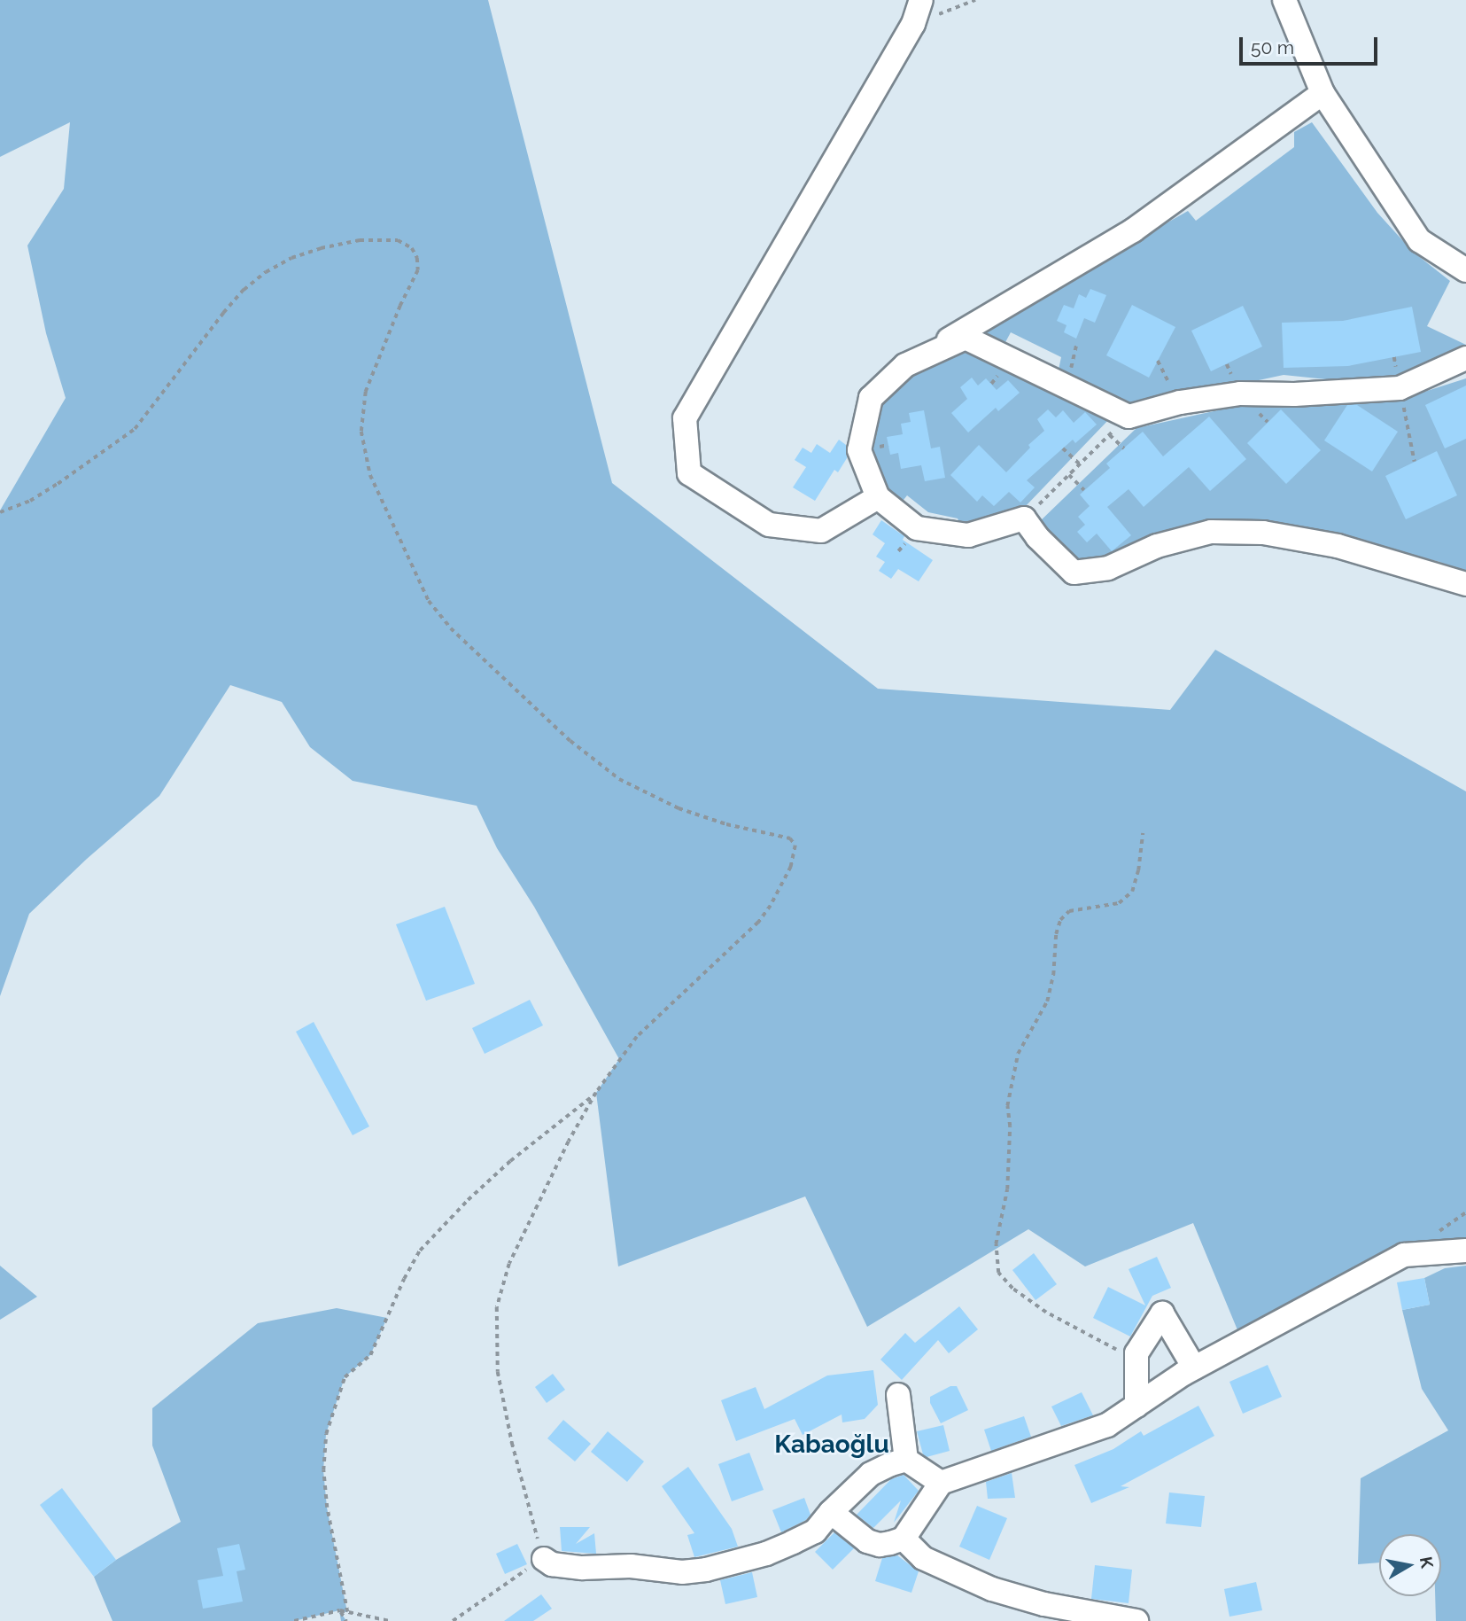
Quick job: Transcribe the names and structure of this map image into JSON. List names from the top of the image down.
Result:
{
  "districts": ["Kabaoğlu"],
  "scale_bar": "50 m",
  "north": "right"
}
